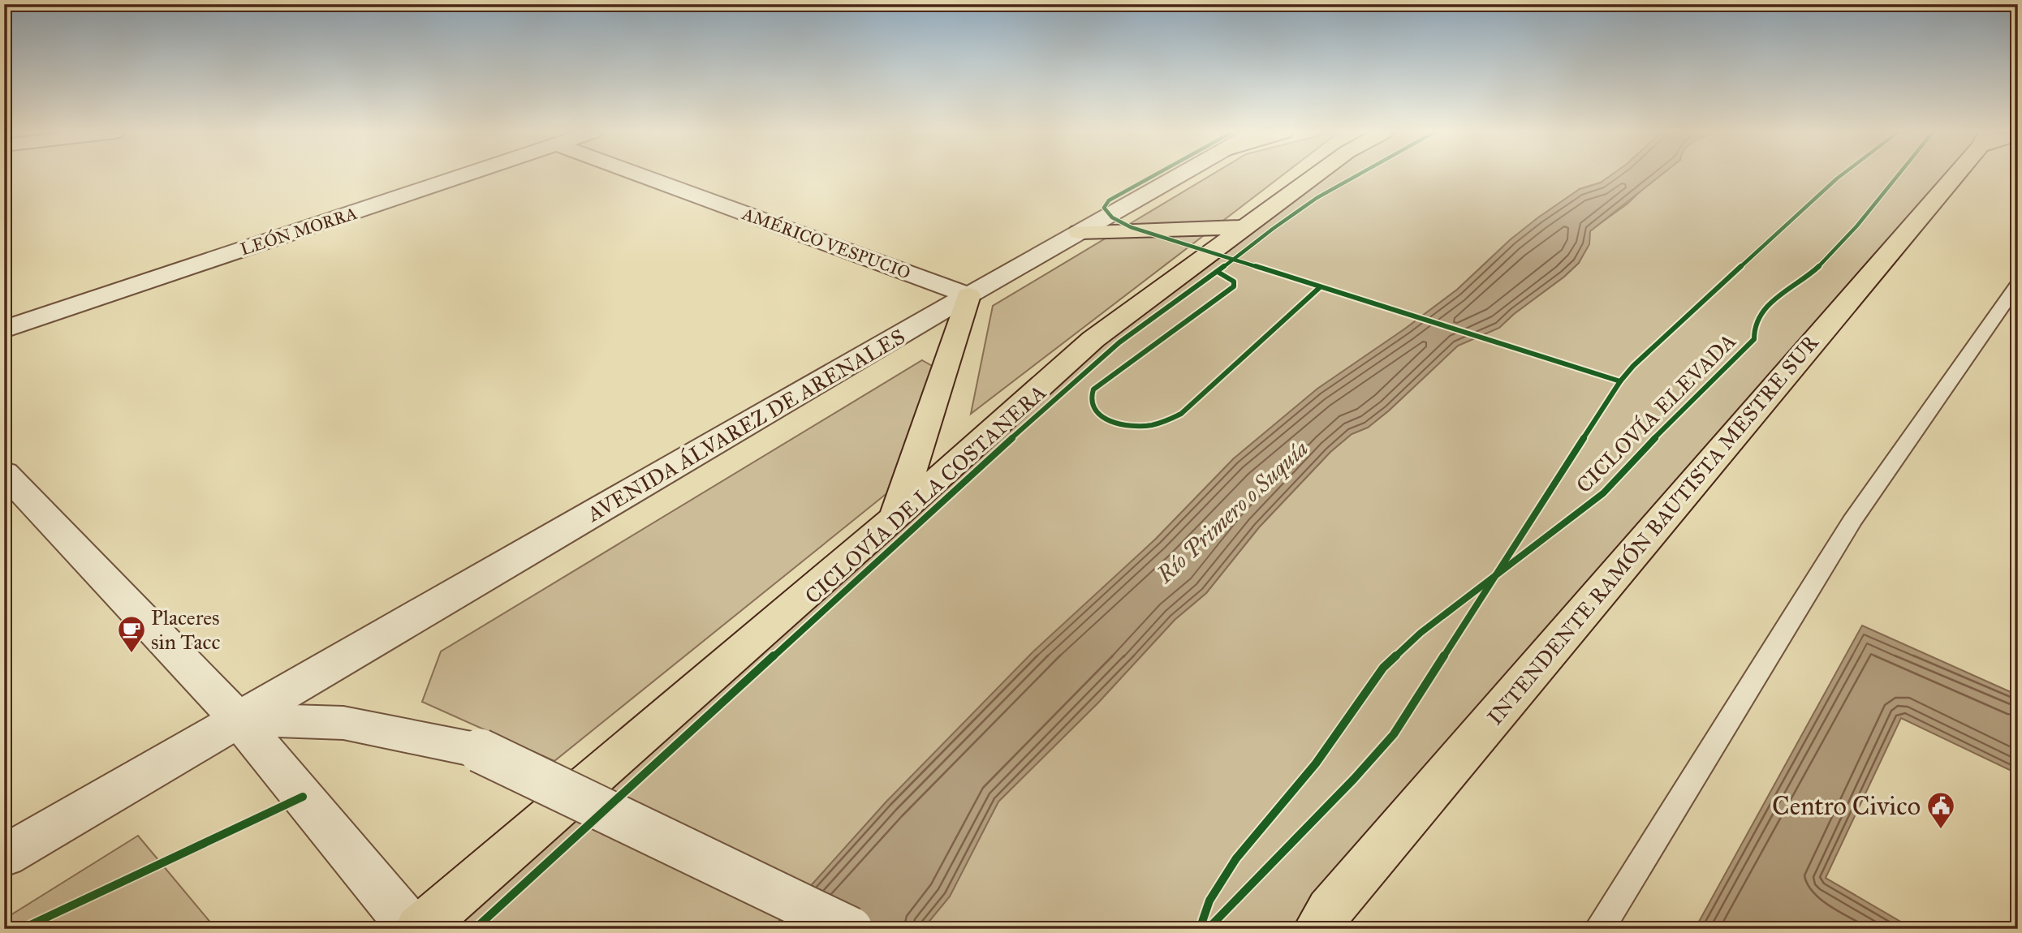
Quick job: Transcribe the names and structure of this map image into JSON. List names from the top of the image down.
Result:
{
  "streets": {
    "main road": ["INTENDENTE RAMÓN BAUTISTA MESTRE SUR"],
    "street": ["LEÓN MORRA", "AMÉRICO VESPUCIO", "AVENIDA ÁLVAREZ DE ARENALES"],
    "cycle path": ["CICLOVÍA ELEVADA", "CICLOVÍA DE LA COSTANERA"]
  },
  "crossings": [
    ["AMÉRICO VESPUCIO", "AVENIDA ÁLVAREZ DE ARENALES"]
  ],
  "water": ["Río Primero o Suquía"],
  "places": {
    "cafe": ["Placeres sin Tacc"],
    "public building": ["Centro Civico"]
  }
}
